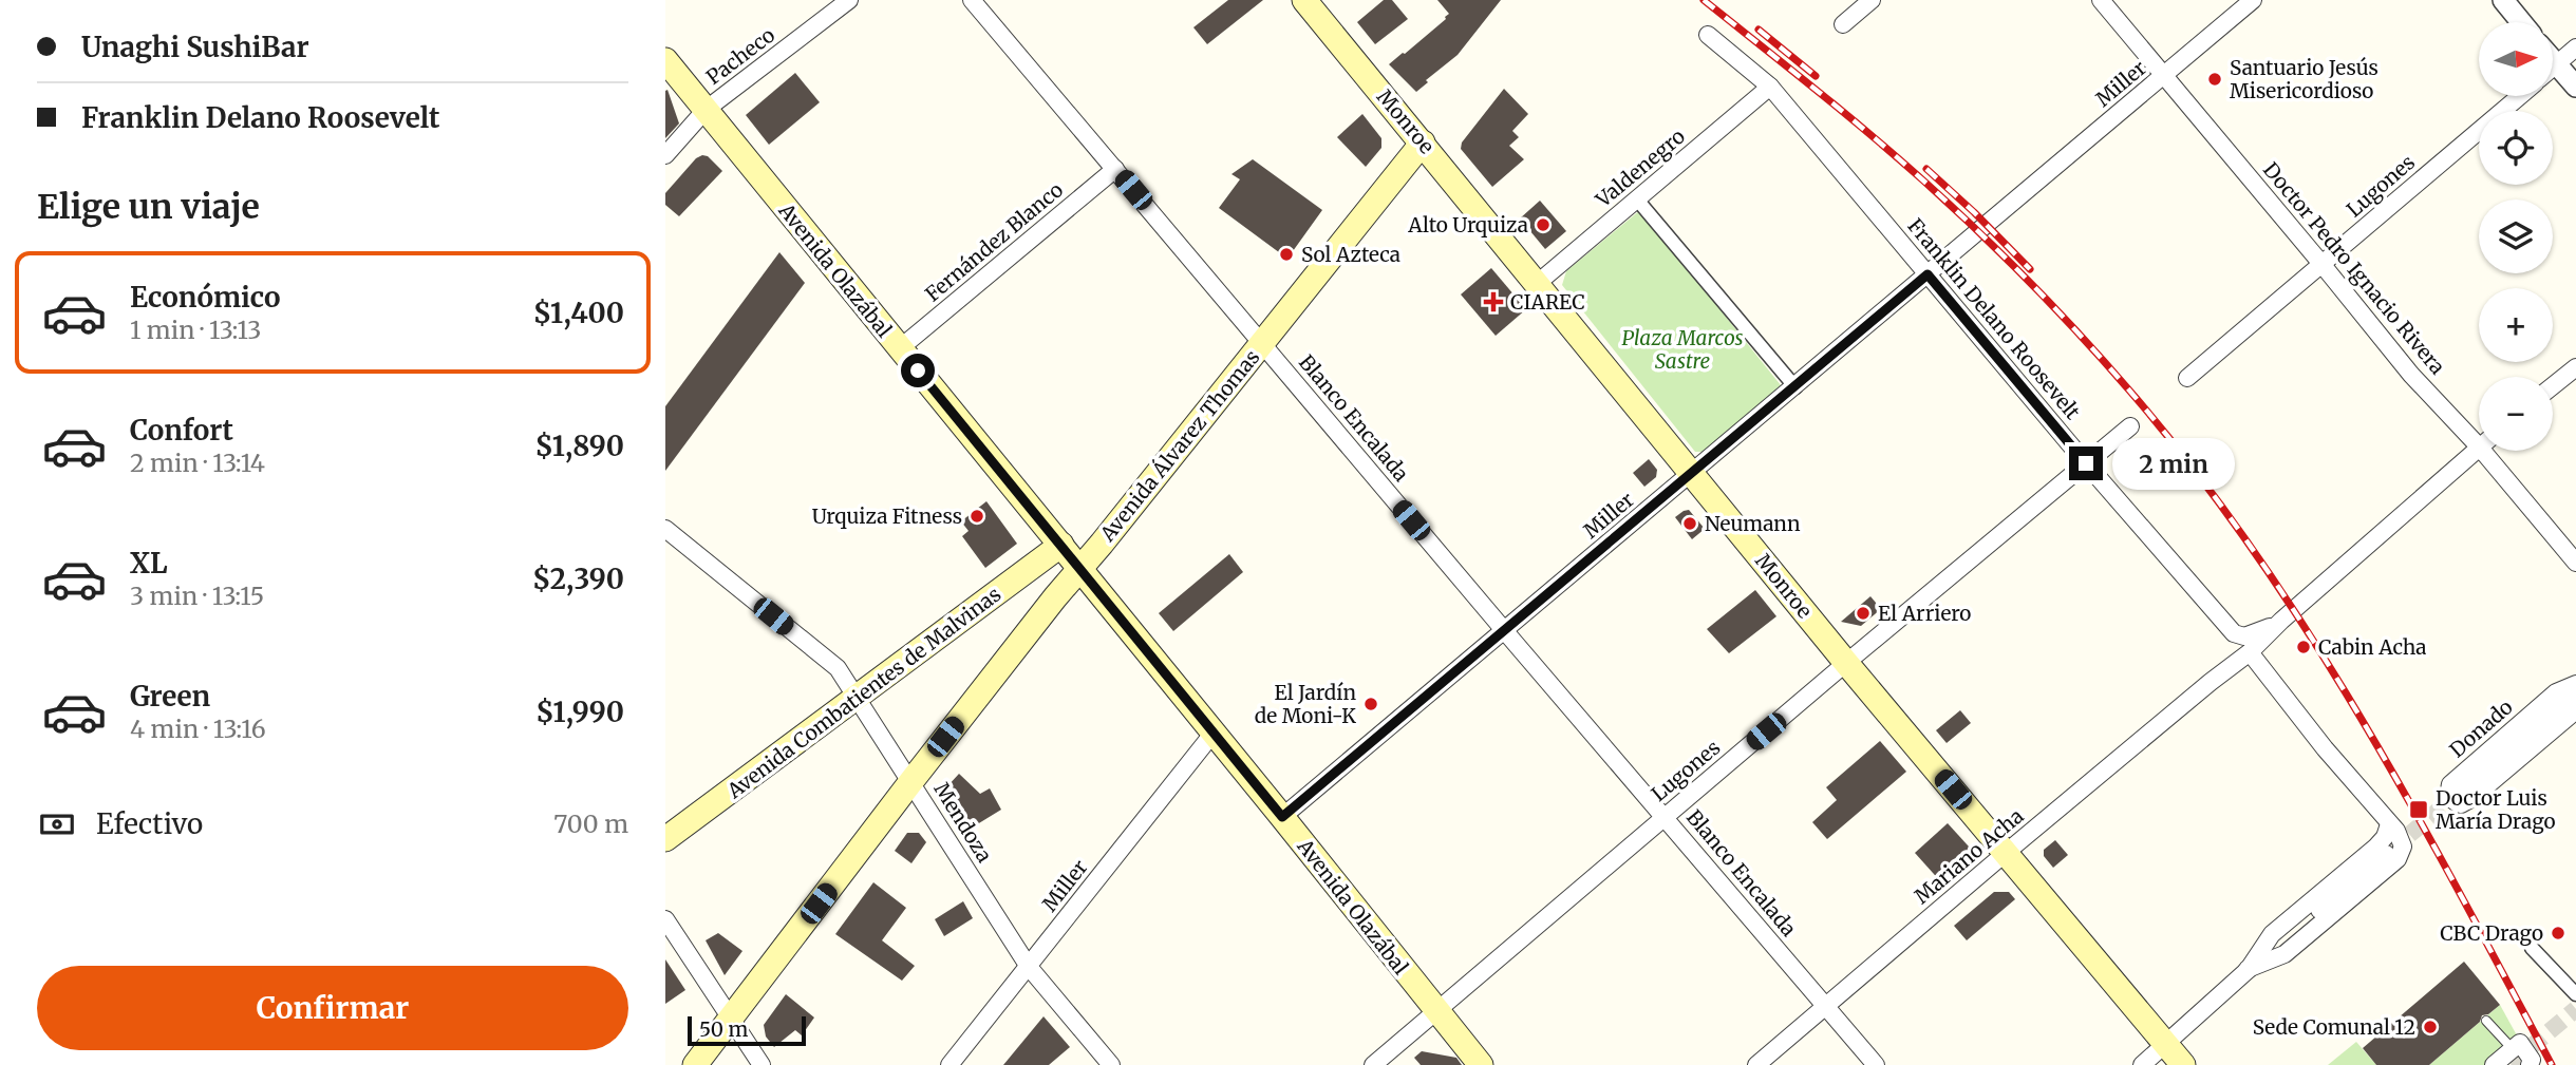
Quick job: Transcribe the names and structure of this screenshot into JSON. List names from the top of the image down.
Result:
{
  "streets": {
    "main road": [
      "Monroe",
      "Avenida Olazábal",
      "Avenida Álvarez Thomas",
      "Avenida Combatientes de Malvinas"
    ],
    "street": [
      "Pacheco",
      "Miller",
      "Valdenegro",
      "Lugones",
      "Fernández Blanco",
      "Doctor Pedro Ignacio Rivera",
      "Franklin Delano Roosevelt",
      "Blanco Encalada",
      "Donado",
      "Mendoza",
      "Mariano Acha"
    ]
  },
  "crossings": [
    ["Pacheco", "Avenida Olazábal"],
    ["Miller", "Monroe"],
    ["Miller", "Doctor Pedro Ignacio Rivera"],
    ["Miller", "Avenida Olazábal"],
    ["Miller", "Franklin Delano Roosevelt"],
    ["Miller", "Blanco Encalada"],
    ["Miller", "Mendoza"],
    ["Monroe", "Valdenegro"],
    ["Monroe", "Lugones"],
    ["Monroe", "Avenida Álvarez Thomas"],
    ["Monroe", "Mariano Acha"],
    ["Valdenegro", "Franklin Delano Roosevelt"],
    ["Lugones", "Doctor Pedro Ignacio Rivera"],
    ["Lugones", "Avenida Olazábal"],
    ["Lugones", "Franklin Delano Roosevelt"],
    ["Lugones", "Blanco Encalada"],
    ["Fernández Blanco", "Avenida Olazábal"],
    ["Fernández Blanco", "Blanco Encalada"],
    ["Avenida Olazábal", "Avenida Álvarez Thomas"],
    ["Avenida Olazábal", "Avenida Combatientes de Malvinas"],
    ["Franklin Delano Roosevelt", "Mariano Acha"],
    ["Blanco Encalada", "Avenida Álvarez Thomas"],
    ["Blanco Encalada", "Mariano Acha"],
    ["Avenida Álvarez Thomas", "Mendoza"],
    ["Avenida Combatientes de Malvinas", "Mendoza"]
  ],
  "parks": ["Plaza Marcos Sastre"],
  "places": {
    "other": [
      "Santuario Jesús Misericordioso",
      "Alto Urquiza",
      "Sol Azteca",
      "Urquiza Fitness",
      "Neumann",
      "El Arriero",
      "Cabin Acha",
      "El Jardín de Moni-K",
      "CBC Drago",
      "Sede Comunal 12"
    ],
    "health": ["CIAREC"],
    "transit": ["Doctor Luis María Drago"]
  },
  "scale_bar": "50 m",
  "north": "right",
  "page": {
    "banner": ["Unaghi SushiBar", "Franklin Delano Roosevelt"],
    "map_buttons": ["+", "−"],
    "heading": "Elige un viaje",
    "list": [
      {
        "name": "Económico",
        "note": "1 min · 13:13",
        "value": "$1,400"
      },
      {
        "name": "Confort",
        "note": "2 min · 13:14",
        "value": "$1,890"
      },
      {
        "name": "XL",
        "note": "3 min · 13:15",
        "value": "$2,390"
      },
      {
        "name": "Green",
        "note": "4 min · 13:16",
        "value": "$1,990"
      }
    ],
    "bubble": "2 min",
    "pay": ["Efectivo", "700 m"],
    "buttons": "Confirmar",
    "scale": "50 m"
  }
}
